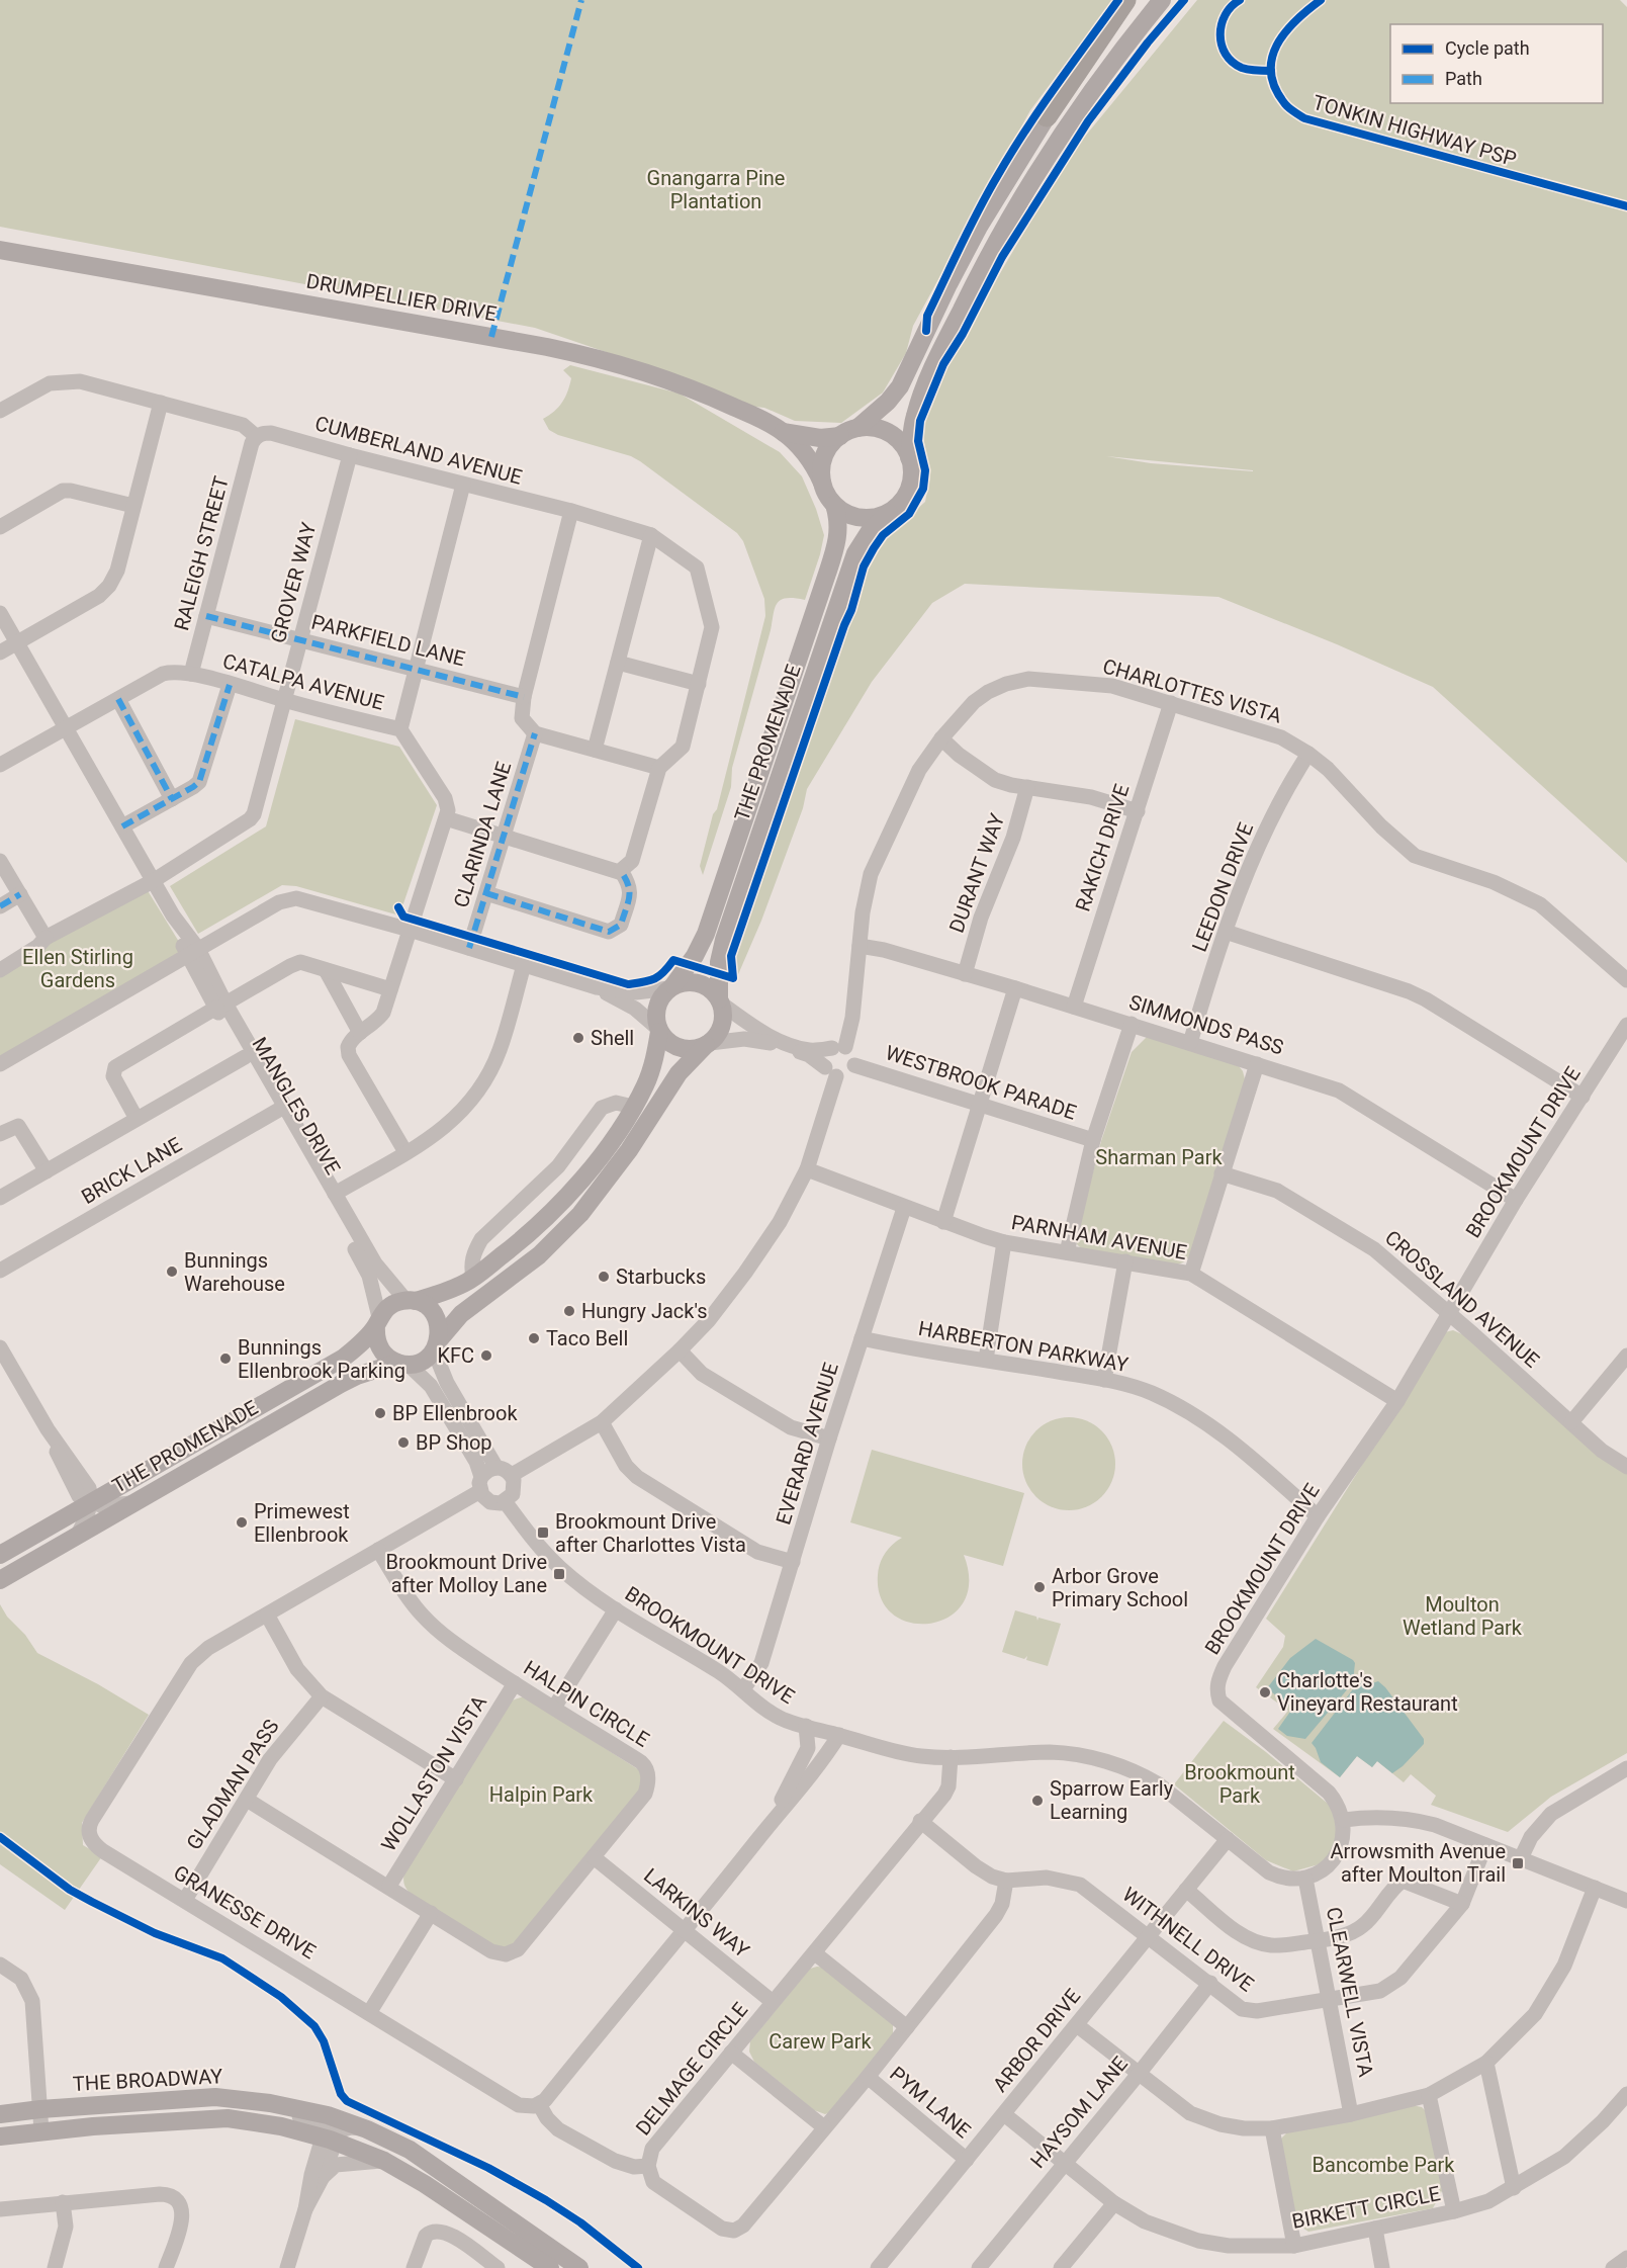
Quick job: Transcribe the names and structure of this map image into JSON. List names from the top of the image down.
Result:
{
  "streets": {
    "main road": ["DRUMPELLIER DRIVE", "THE PROMENADE", "THE BROADWAY"],
    "street": [
      "CUMBERLAND AVENUE",
      "RALEIGH STREET",
      "GROVER WAY",
      "PARKFIELD LANE",
      "CATALPA AVENUE",
      "CHARLOTTES VISTA",
      "CLARINDA LANE",
      "RAKICH DRIVE",
      "DURANT WAY",
      "LEEDON DRIVE",
      "SIMMONDS PASS",
      "WESTBROOK PARADE",
      "MANGLES DRIVE",
      "BROOKMOUNT DRIVE",
      "BRICK LANE",
      "PARNHAM AVENUE",
      "CROSSLAND AVENUE",
      "HARBERTON PARKWAY",
      "EVERARD AVENUE",
      "HALPIN CIRCLE",
      "WOLLASTON VISTA",
      "GLADMAN PASS",
      "GRANESSE DRIVE",
      "LARKINS WAY",
      "WITHNELL DRIVE",
      "CLEARWELL VISTA",
      "ARBOR DRIVE",
      "DELMAGE CIRCLE",
      "PYM LANE",
      "HAYSOM LANE",
      "BIRKETT CIRCLE"
    ],
    "cycle path": ["TONKIN HIGHWAY PSP"]
  },
  "crossings": [
    ["DRUMPELLIER DRIVE", "THE PROMENADE"],
    ["CUMBERLAND AVENUE", "RALEIGH STREET"],
    ["CUMBERLAND AVENUE", "GROVER WAY"],
    ["RALEIGH STREET", "PARKFIELD LANE"],
    ["RALEIGH STREET", "CATALPA AVENUE"],
    ["GROVER WAY", "PARKFIELD LANE"],
    ["GROVER WAY", "CATALPA AVENUE"],
    ["GROVER WAY", "MANGLES DRIVE"],
    ["CATALPA AVENUE", "MANGLES DRIVE"],
    ["CHARLOTTES VISTA", "RAKICH DRIVE"],
    ["CHARLOTTES VISTA", "LEEDON DRIVE"],
    ["CHARLOTTES VISTA", "SIMMONDS PASS"],
    ["CHARLOTTES VISTA", "WESTBROOK PARADE"],
    ["THE PROMENADE", "MANGLES DRIVE"],
    ["RAKICH DRIVE", "SIMMONDS PASS"],
    ["DURANT WAY", "SIMMONDS PASS"],
    ["LEEDON DRIVE", "SIMMONDS PASS"],
    ["SIMMONDS PASS", "BROOKMOUNT DRIVE"],
    ["MANGLES DRIVE", "BRICK LANE"],
    ["BROOKMOUNT DRIVE", "PARNHAM AVENUE"],
    ["BROOKMOUNT DRIVE", "CROSSLAND AVENUE"],
    ["BROOKMOUNT DRIVE", "HARBERTON PARKWAY"],
    ["BROOKMOUNT DRIVE", "EVERARD AVENUE"],
    ["BROOKMOUNT DRIVE", "GRANESSE DRIVE"],
    ["BROOKMOUNT DRIVE", "CLEARWELL VISTA"],
    ["BROOKMOUNT DRIVE", "ARBOR DRIVE"],
    ["BROOKMOUNT DRIVE", "DELMAGE CIRCLE"],
    ["PARNHAM AVENUE", "EVERARD AVENUE"],
    ["HARBERTON PARKWAY", "EVERARD AVENUE"],
    ["HALPIN CIRCLE", "WOLLASTON VISTA"],
    ["HALPIN CIRCLE", "GLADMAN PASS"],
    ["HALPIN CIRCLE", "GRANESSE DRIVE"],
    ["HALPIN CIRCLE", "LARKINS WAY"],
    ["GLADMAN PASS", "GRANESSE DRIVE"],
    ["LARKINS WAY", "DELMAGE CIRCLE"],
    ["WITHNELL DRIVE", "CLEARWELL VISTA"],
    ["WITHNELL DRIVE", "ARBOR DRIVE"],
    ["WITHNELL DRIVE", "DELMAGE CIRCLE"],
    ["WITHNELL DRIVE", "HAYSOM LANE"],
    ["ARBOR DRIVE", "PYM LANE"],
    ["ARBOR DRIVE", "BIRKETT CIRCLE"],
    ["DELMAGE CIRCLE", "PYM LANE"],
    ["HAYSOM LANE", "BIRKETT CIRCLE"]
  ],
  "parks": [
    "Gnangarra Pine Plantation",
    "Ellen Stirling Gardens",
    "Sharman Park",
    "Moulton Wetland Park",
    "Brookmount Park",
    "Halpin Park",
    "Carew Park",
    "Bancombe Park"
  ],
  "places": {
    "other": [
      "Shell",
      "Bunnings Warehouse",
      "Starbucks",
      "Hungry Jack's",
      "Taco Bell",
      "KFC",
      "Bunnings Ellenbrook Parking",
      "BP Ellenbrook",
      "BP Shop",
      "Primewest Ellenbrook",
      "Arbor Grove Primary School",
      "Charlotte's Vineyard Restaurant",
      "Sparrow Early Learning"
    ],
    "transit": ["Brookmount Drive after Charlottes Vista", "Brookmount Drive after Molloy Lane", "Arrowsmith Avenue after Moulton Trail"]
  },
  "legend": ["Cycle path", "Path"]
}
